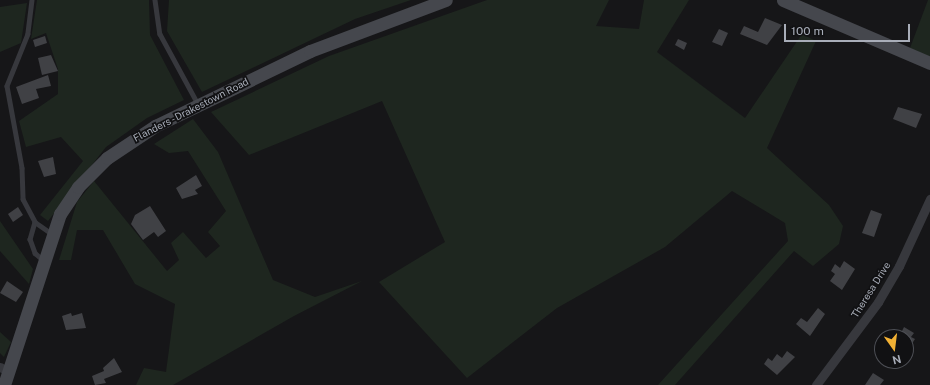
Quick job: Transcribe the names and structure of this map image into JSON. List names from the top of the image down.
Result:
{
  "streets": {
    "street": ["Flanders - Drakestown Road", "Theresa Drive"]
  },
  "scale_bar": "100 m",
  "north": "bottom"
}
